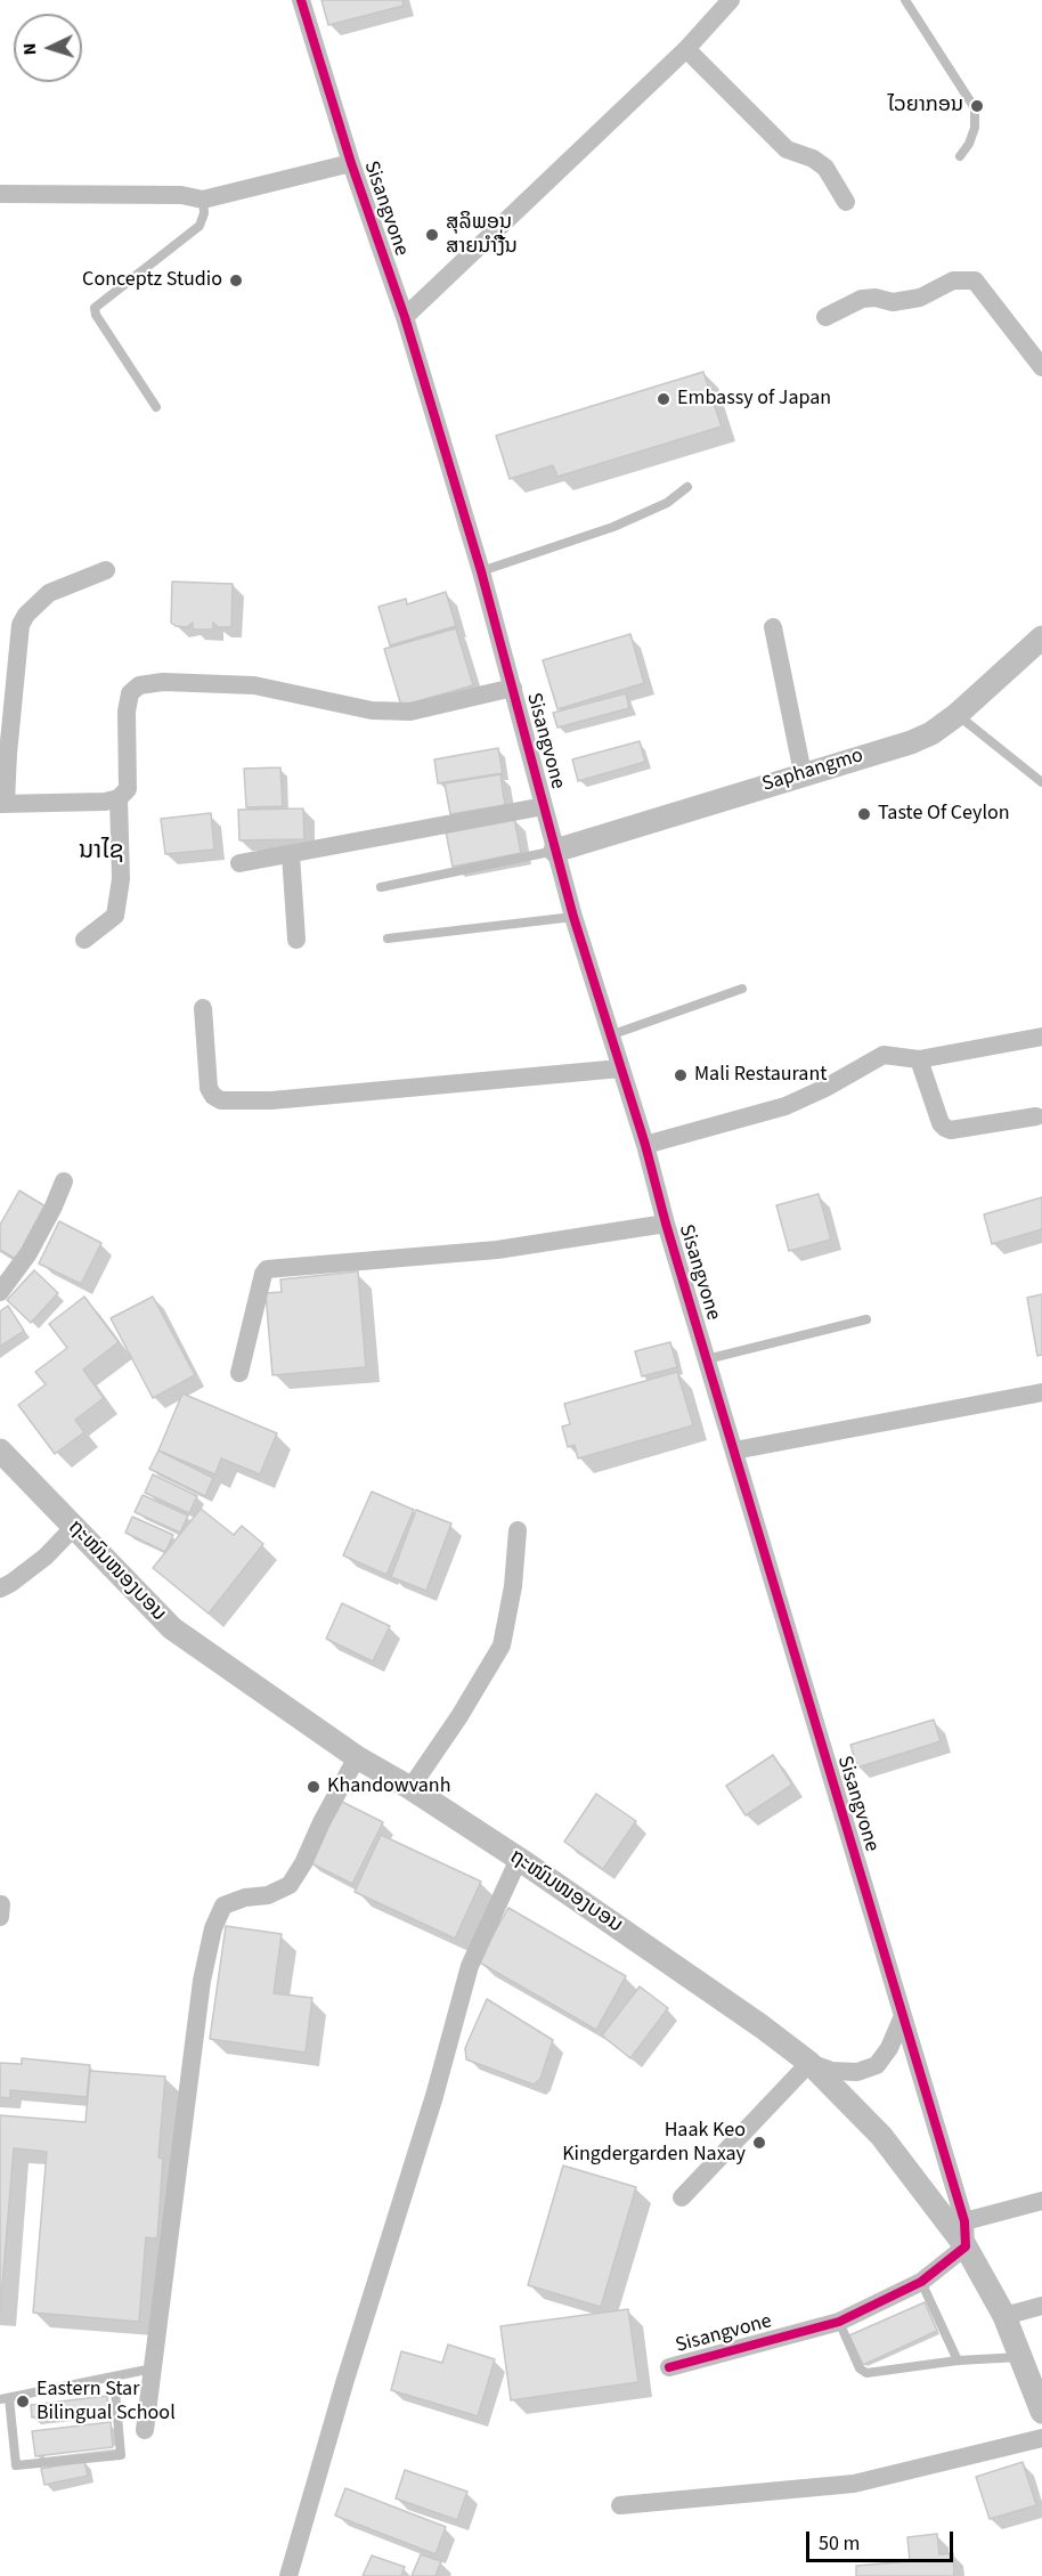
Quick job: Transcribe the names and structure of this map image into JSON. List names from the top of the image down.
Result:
{
  "streets": {
    "street": ["Sisangvone", "Saphangmo", "ຖະໜົນໜອງບອນ"]
  },
  "crossings": [
    ["Sisangvone", "Saphangmo"],
    ["Sisangvone", "ຖະໜົນໜອງບອນ"]
  ],
  "districts": ["ນາໄຊ"],
  "places": [
    "ໄວຍາກອນ",
    "ສຸລິພອນ ສາຍນຳ້ງື່ນ",
    "Conceptz Studio",
    "Embassy of Japan",
    "Taste Of Ceylon",
    "Mali Restaurant",
    "Khandowvanh",
    "Haak Keo Kingdergarden Naxay",
    "Eastern Star Bilingual School"
  ],
  "scale_bar": "50 m",
  "north": "left"
}
